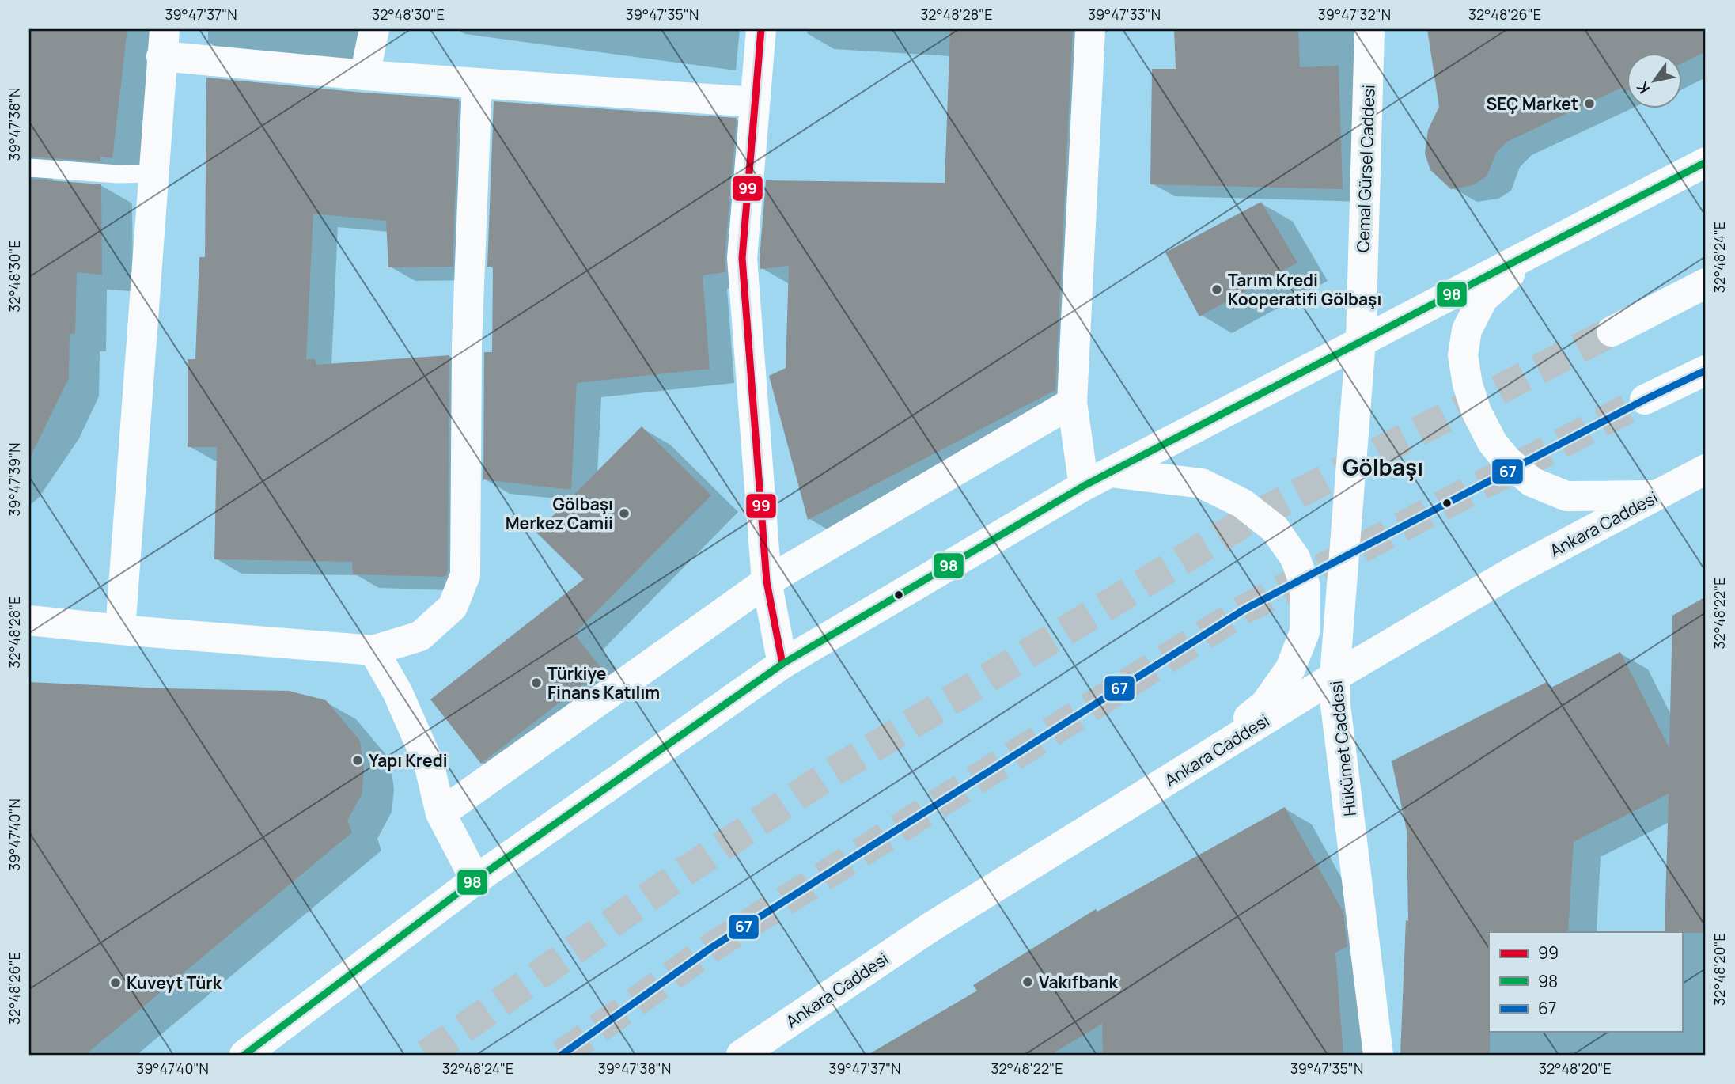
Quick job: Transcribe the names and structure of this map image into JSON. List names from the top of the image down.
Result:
{
  "streets": {
    "main road": ["Cemal Gürsel Caddesi", "Ankara Caddesi", "Hükümet Caddesi"]
  },
  "crossings": [
    ["Cemal Gürsel Caddesi", "Hükümet Caddesi"],
    ["Ankara Caddesi", "Hükümet Caddesi"]
  ],
  "districts": ["Gölbaşı"],
  "places": [
    "SEÇ Market",
    "Tarım Kredi Kooperatifi Gölbaşı",
    "Gölbaşı Merkez Camii",
    "Türkiye Finans Katılım",
    "Yapı Kredi",
    "Vakıfbank",
    "Kuveyt Türk"
  ],
  "lines": ["transit line 99", "transit line 98", "transit line 67"],
  "legend": ["99", "98", "67"],
  "north": "bottom left",
  "coordinates": [
    "39°47'37\"N",
    "32°48'30\"E",
    "39°47'35\"N",
    "32°48'28\"E",
    "39°47'33\"N",
    "39°47'32\"N",
    "32°48'26\"E",
    "39°47'38\"N",
    "32°48'24\"E",
    "39°47'39\"N",
    "32°48'22\"E",
    "39°47'40\"N",
    "32°48'20\"E"
  ]
}
